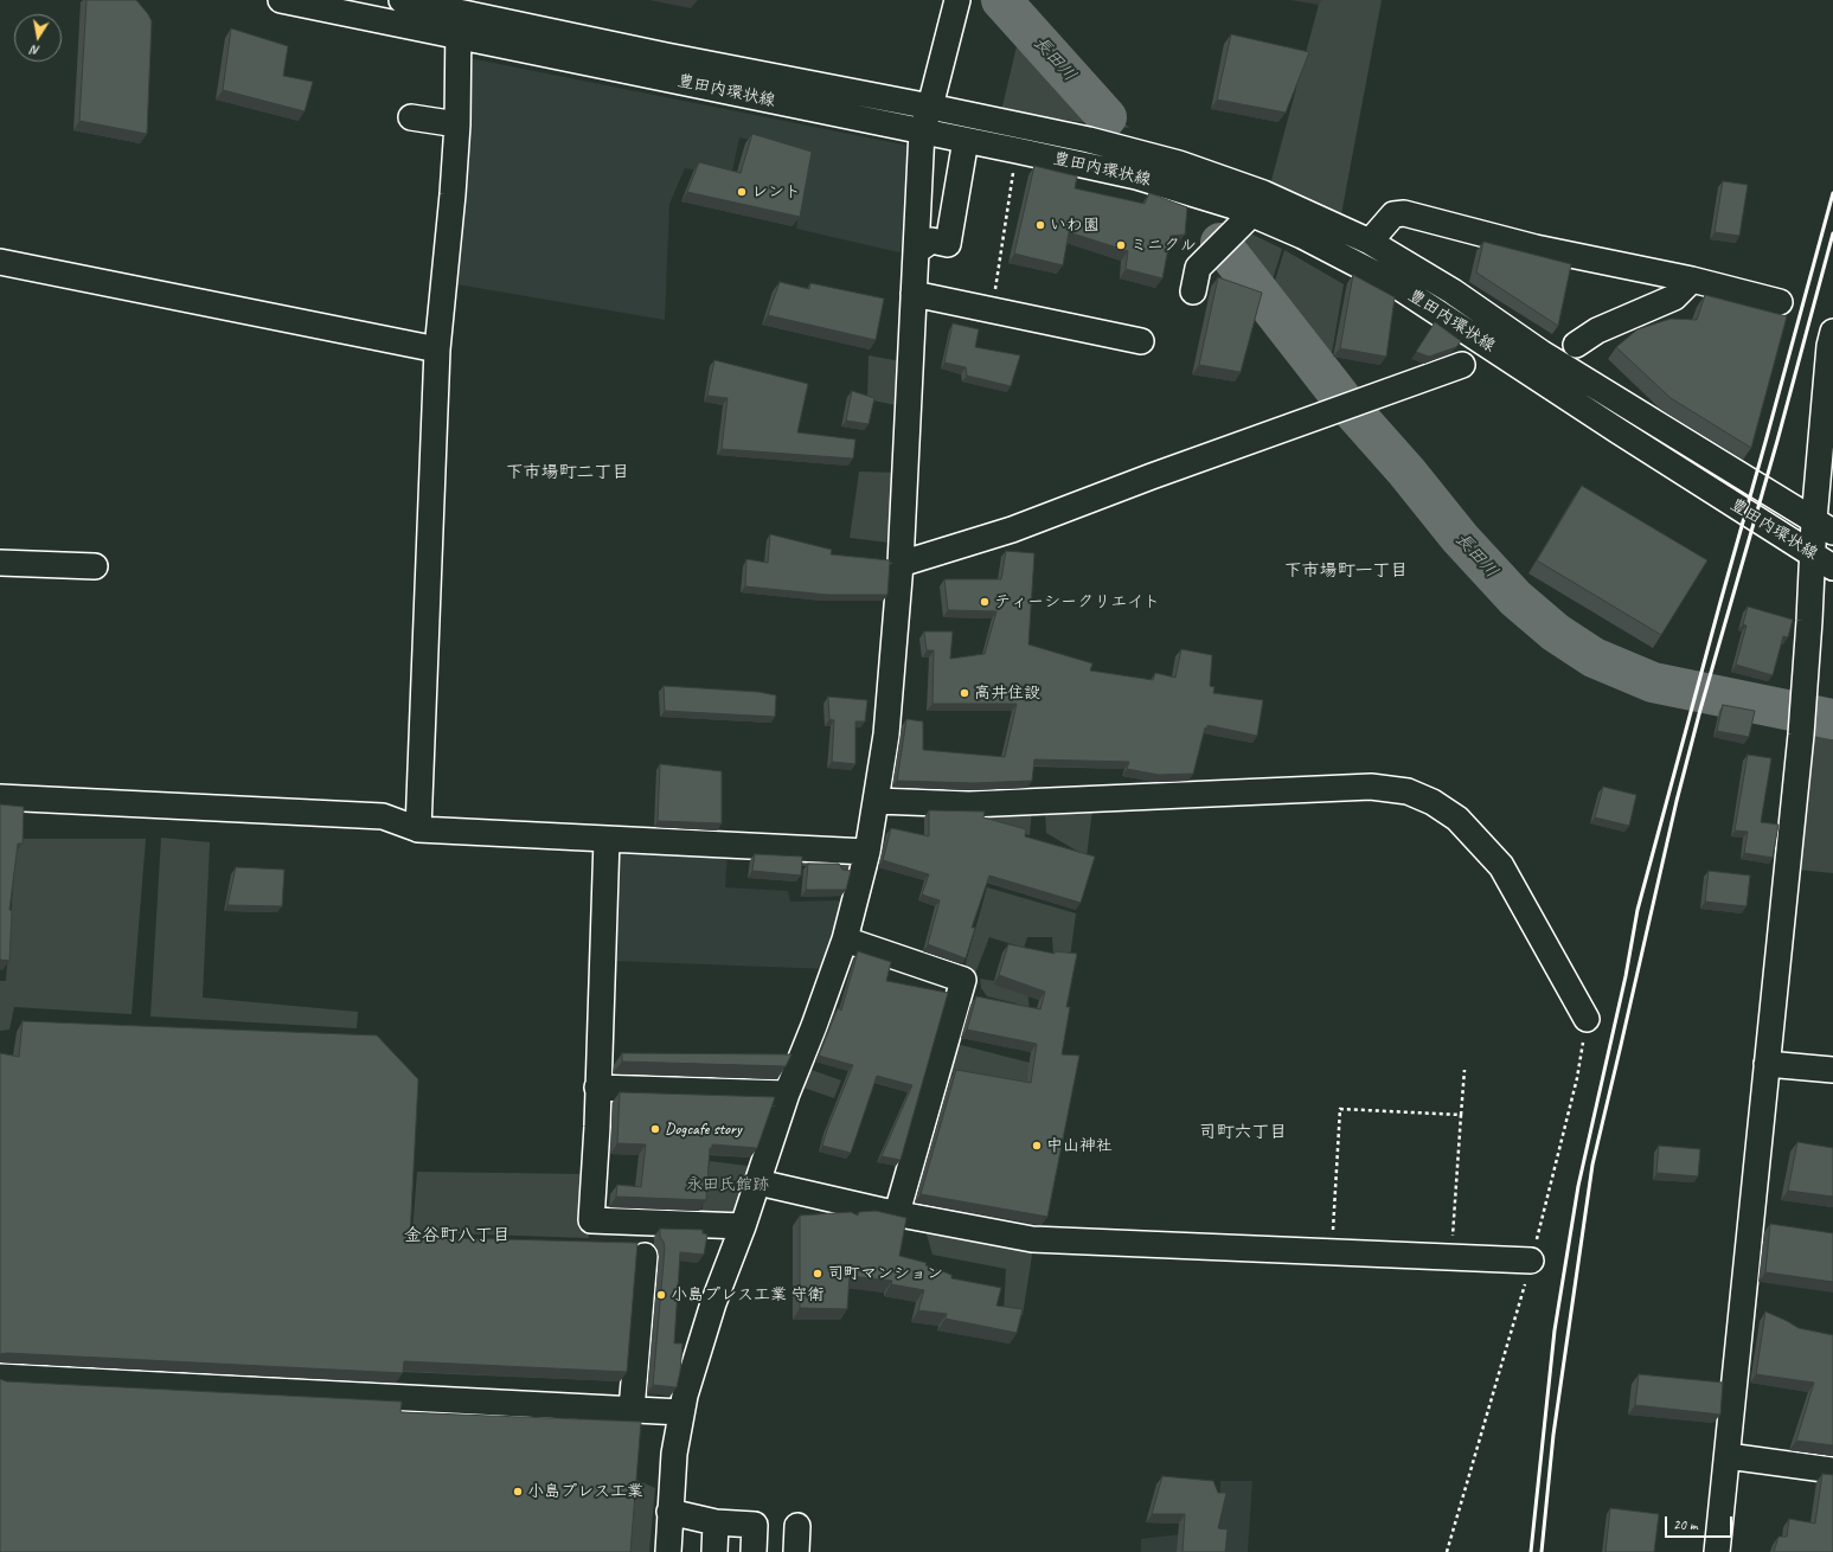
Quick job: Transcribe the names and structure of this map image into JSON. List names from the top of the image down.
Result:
{
  "streets": {
    "street": ["豊田内環状線"]
  },
  "districts": [
    "下市場町二丁目",
    "下市場町一丁目",
    "司町六丁目",
    "金谷町八丁目"
  ],
  "water": ["長田川"],
  "parks": ["永田氏館跡"],
  "places": [
    "レント",
    "いわ園",
    "ミニクル",
    "ティーシークリエイト",
    "高井住設",
    "Dogcafe story",
    "中山神社",
    "司町マンション",
    "小島プレス工業 守衛",
    "小島プレス工業"
  ],
  "scale_bar": "20 m",
  "north": "bottom"
}
